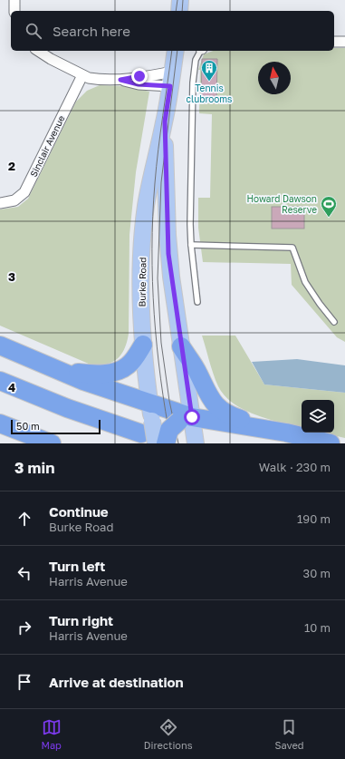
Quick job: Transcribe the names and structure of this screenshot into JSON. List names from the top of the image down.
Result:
{
  "streets": {
    "main road": ["Burke Road"],
    "street": ["Sinclair Avenue"]
  },
  "places": {
    "building": ["Tennis clubrooms"],
    "sports": ["Howard Dawson Reserve"]
  },
  "scale_bar": "50 m",
  "north": "top",
  "page": {
    "search": "Search here",
    "scale": "50 m",
    "heading": ["3 min", "Walk · 230 m"],
    "list": [
      ["Continue", "Burke Road", "190 m"],
      ["Turn left", "Harris Avenue", "30 m"],
      ["Turn right", "Harris Avenue", "10 m"],
      "Arrive at destination"
    ],
    "nav": ["Map", "Directions", "Saved"]
  },
  "grid": {
    "rows": ["2", "3", "4"]
  }
}
